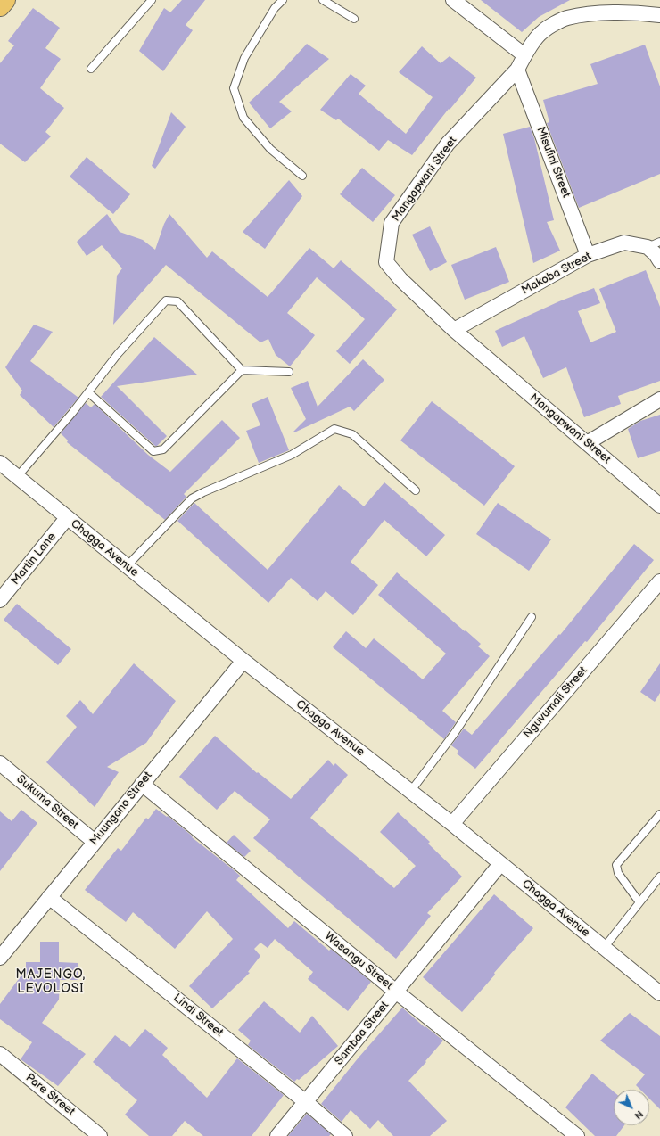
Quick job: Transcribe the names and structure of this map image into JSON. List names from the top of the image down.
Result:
{
  "streets": {
    "street": [
      "Misufini Street",
      "Mangapwani Street",
      "Makoba Street",
      "Chagga Avenue",
      "Martin Lane",
      "Nguvumali Street",
      "Sukuma Street",
      "Muungano Street",
      "Wasangu Street",
      "Lindi Street",
      "Sambaa Street",
      "Pare Street"
    ]
  },
  "crossings": [
    ["Misufini Street", "Mangapwani Street"],
    ["Misufini Street", "Makoba Street"],
    ["Mangapwani Street", "Makoba Street"],
    ["Chagga Avenue", "Martin Lane"],
    ["Chagga Avenue", "Nguvumali Street"],
    ["Chagga Avenue", "Muungano Street"],
    ["Chagga Avenue", "Sambaa Street"],
    ["Sukuma Street", "Muungano Street"],
    ["Muungano Street", "Wasangu Street"],
    ["Muungano Street", "Lindi Street"],
    ["Wasangu Street", "Sambaa Street"],
    ["Lindi Street", "Sambaa Street"]
  ],
  "districts": ["MAJENGO, LEVOLOSI"],
  "north": "bottom right"
}
